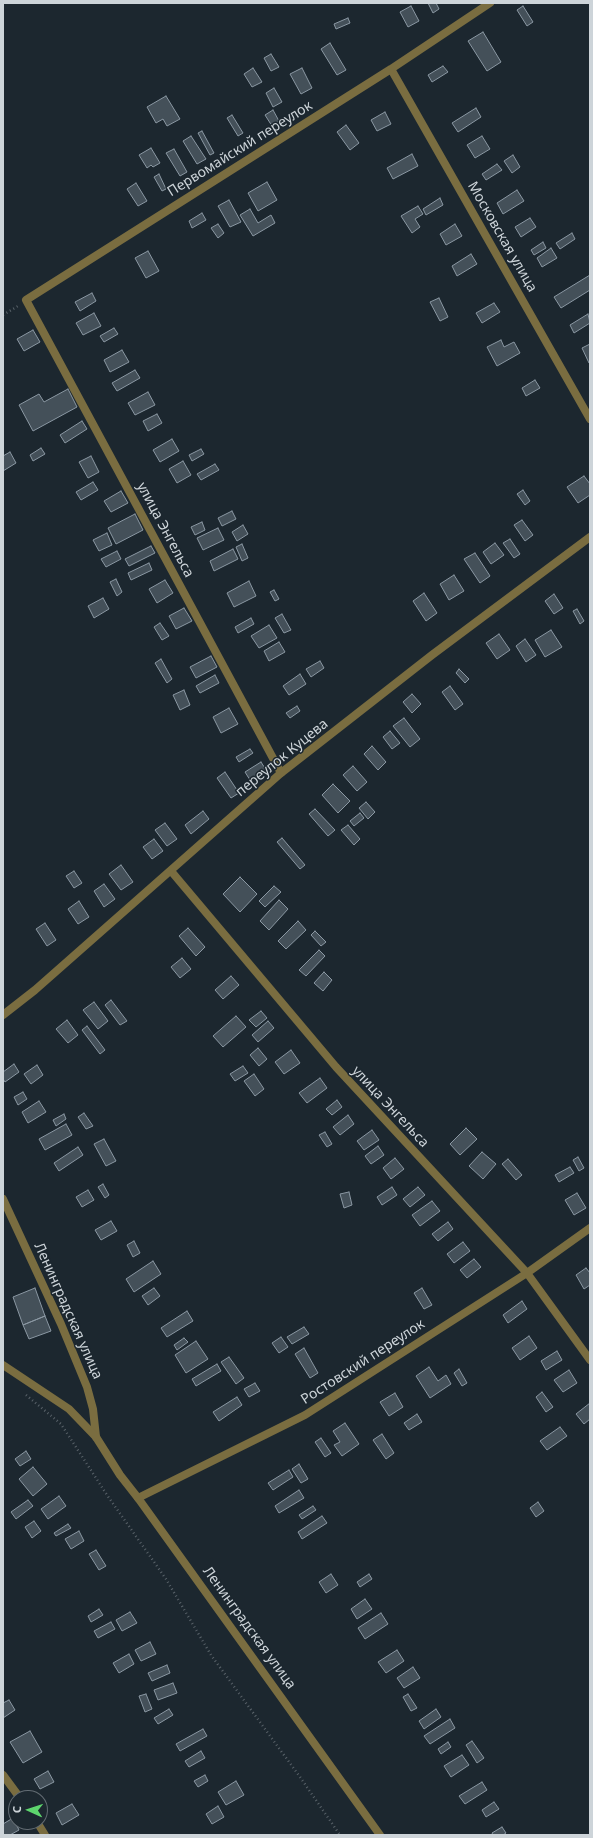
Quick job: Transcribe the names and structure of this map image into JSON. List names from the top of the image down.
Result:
{
  "streets": {
    "street": [
      "Первомайский переулок",
      "Московская улица",
      "улица Энгельса",
      "переулок Куцева",
      "Ленинградская улица",
      "Ростовский переулок"
    ]
  },
  "crossings": [
    ["Первомайский переулок", "Московская улица"],
    ["Первомайский переулок", "улица Энгельса"],
    ["улица Энгельса", "переулок Куцева"],
    ["улица Энгельса", "Ростовский переулок"],
    ["Ленинградская улица", "Ростовский переулок"]
  ],
  "north": "left"
}
